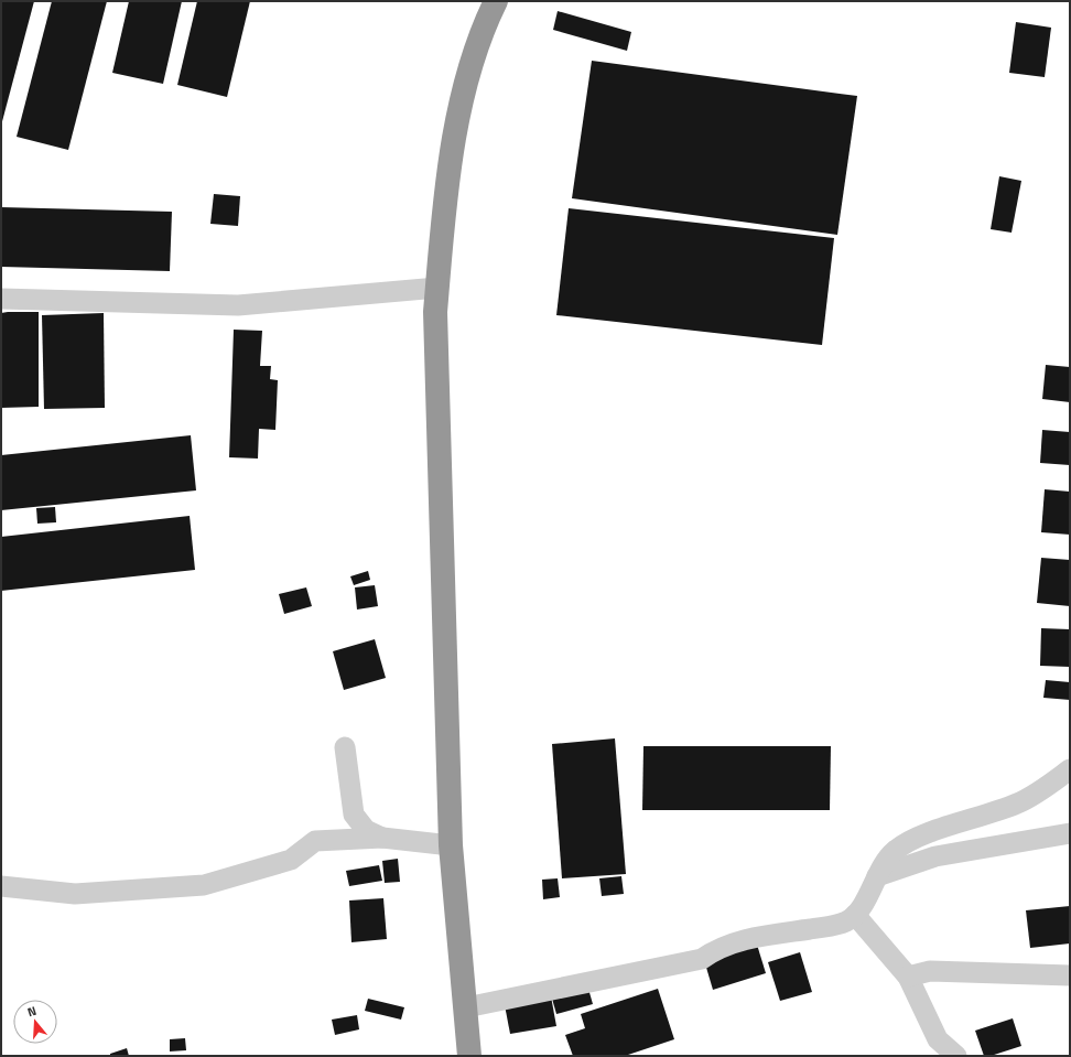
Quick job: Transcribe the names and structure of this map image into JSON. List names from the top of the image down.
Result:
{
  "north": "top"
}
